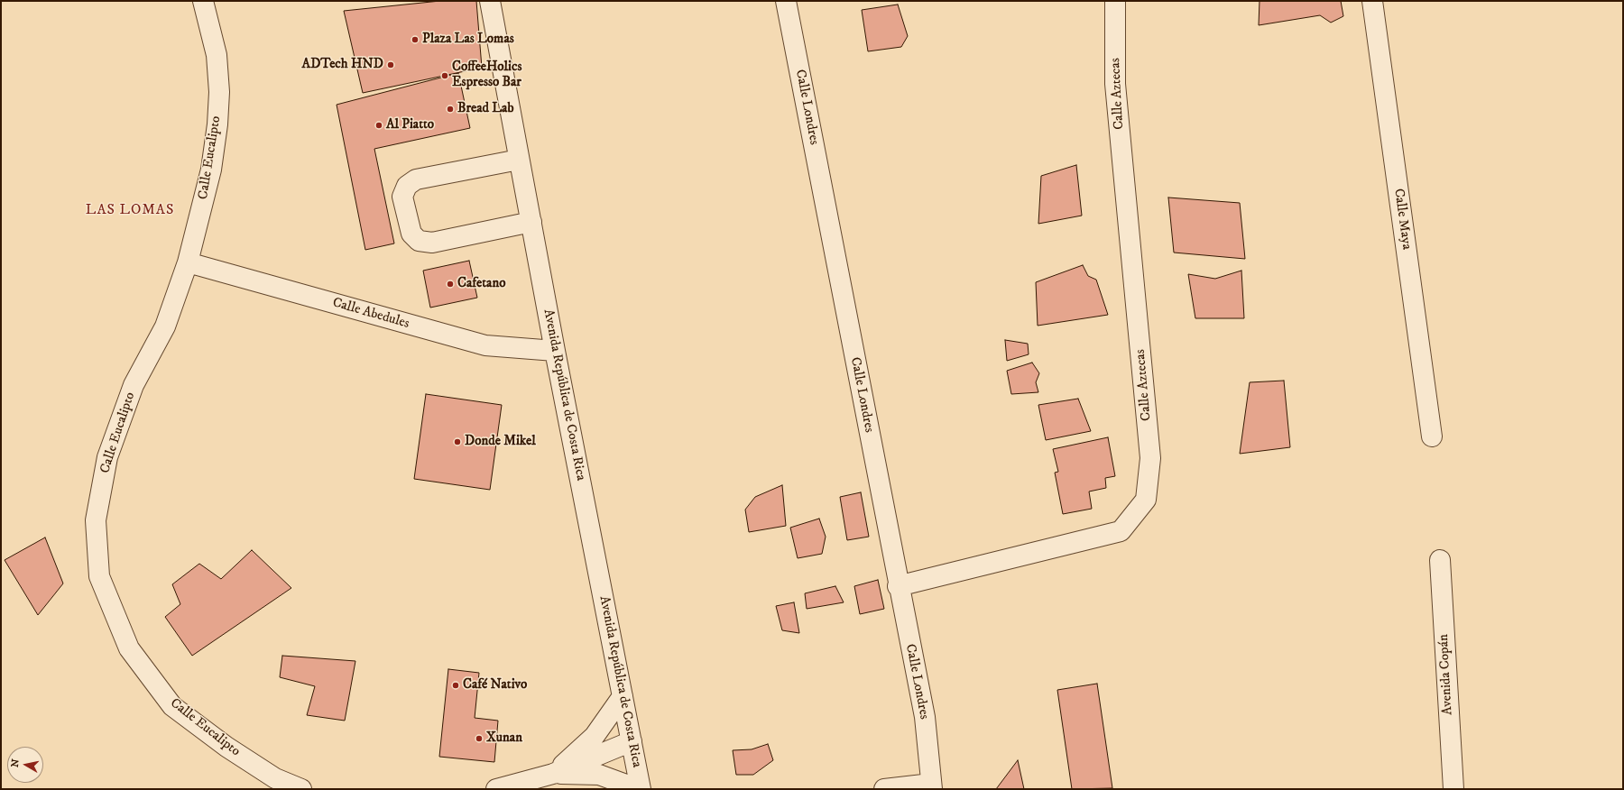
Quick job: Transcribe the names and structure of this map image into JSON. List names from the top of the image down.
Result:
{
  "streets": {
    "street": [
      "Calle Aztecas",
      "Calle Londres",
      "Calle Eucalipto",
      "Calle Maya",
      "Calle Abedules",
      "Avenida República de Costa Rica",
      "Avenida Copán"
    ]
  },
  "crossings": [
    ["Calle Aztecas", "Calle Londres"],
    ["Calle Eucalipto", "Calle Abedules"],
    ["Calle Abedules", "Avenida República de Costa Rica"]
  ],
  "districts": ["LAS LOMAS"],
  "places": [
    "Plaza Las Lomas",
    "ADTech HND",
    "CoffeeHolics Espresso Bar",
    "Bread Lab",
    "Al Piatto",
    "Cafetano",
    "Donde Mikel",
    "Café Nativo",
    "Xunan"
  ],
  "north": "left"
}
